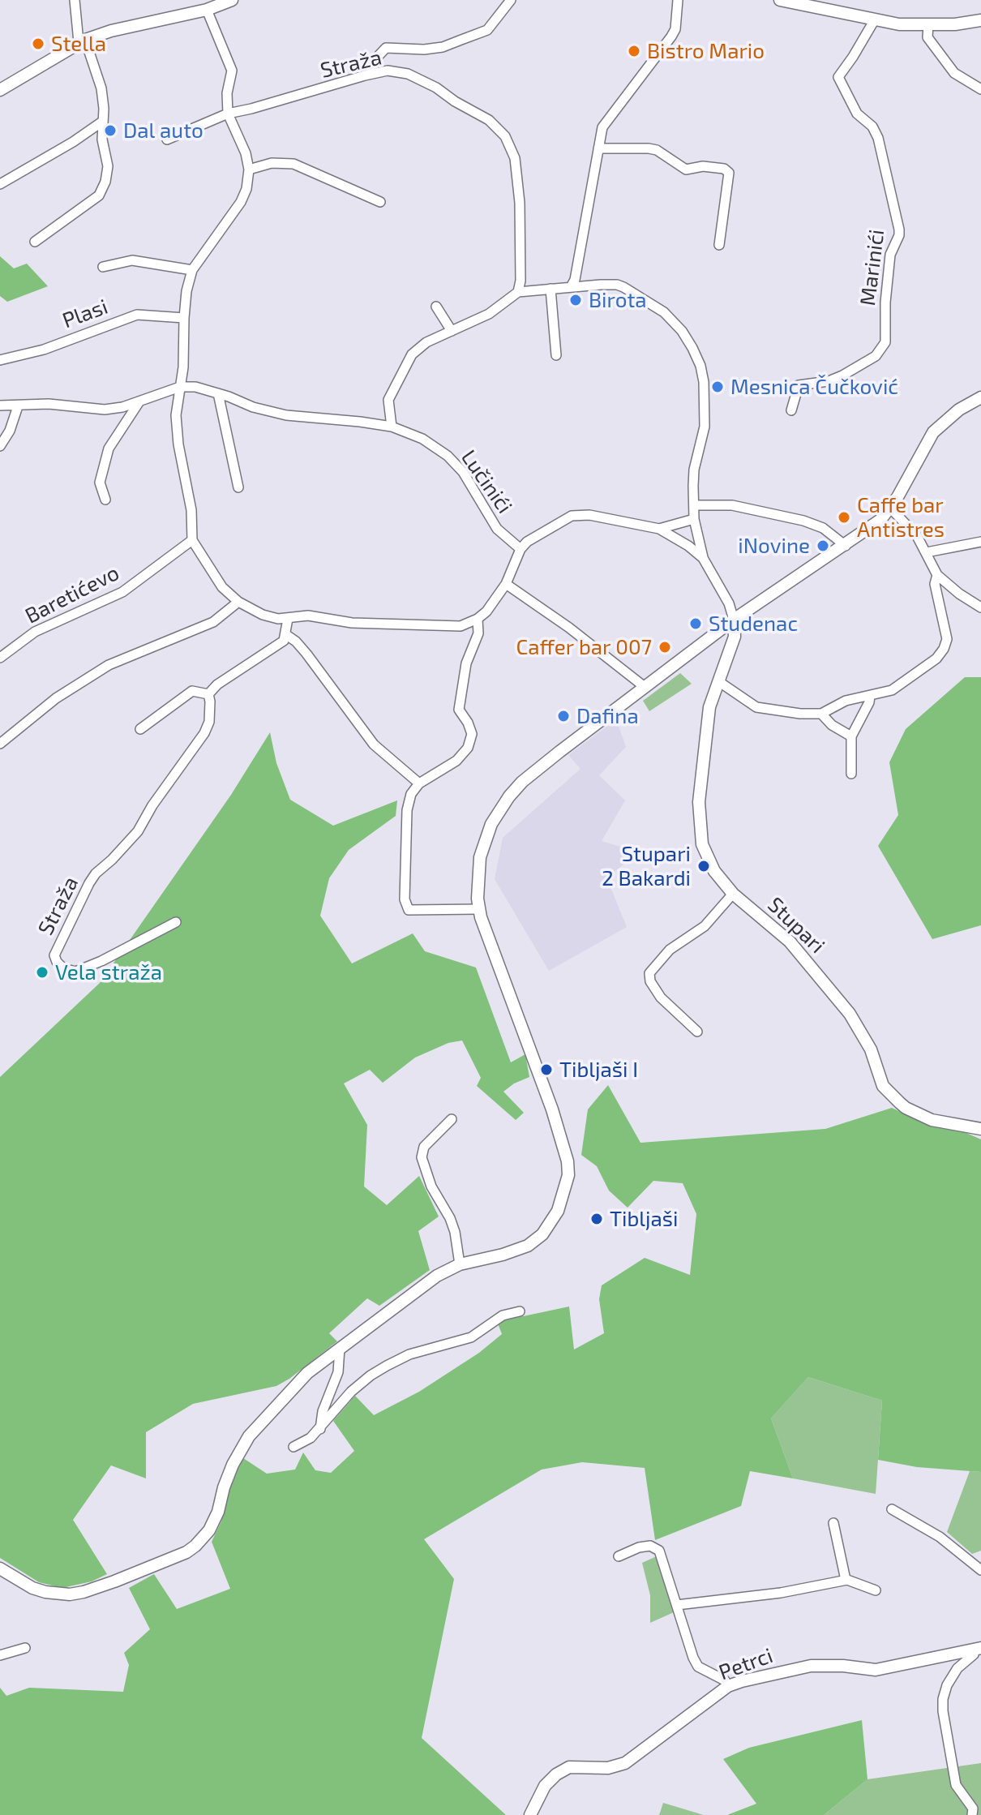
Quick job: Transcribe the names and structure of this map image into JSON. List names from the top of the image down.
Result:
{
  "streets": {
    "street": [
      "Straža",
      "Marinići",
      "Plasi",
      "Lučinići",
      "Baretićevo",
      "Stupari",
      "Petrci"
    ]
  },
  "places": [
    "Stella",
    "Bistro Mario",
    "Dal auto",
    "Birota",
    "Mesnica Čučković",
    "Caffe bar Antistres",
    "iNovine",
    "Studenac",
    "Caffer bar 007",
    "Dafina",
    "Stupari 2 Bakardi",
    "Vela straža",
    "Tibljaši I",
    "Tibljaši"
  ]
}
